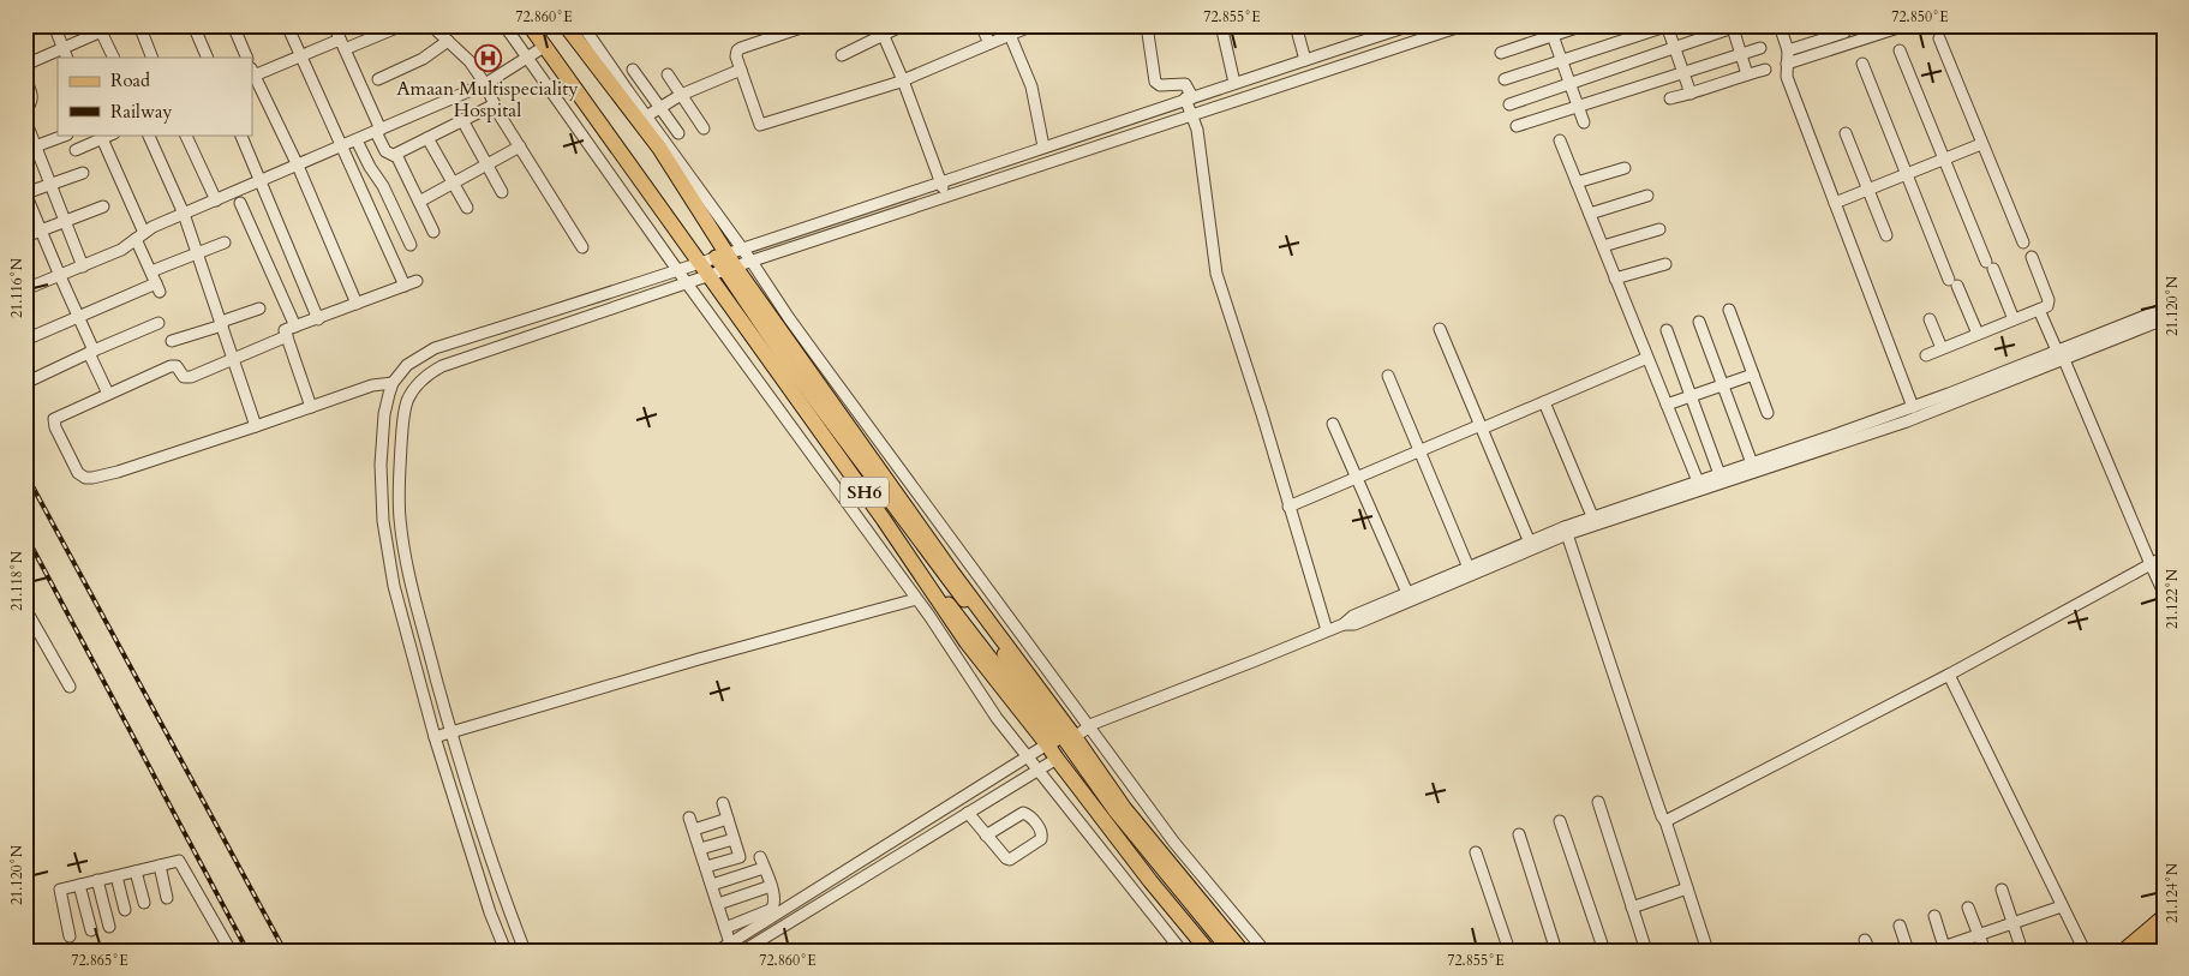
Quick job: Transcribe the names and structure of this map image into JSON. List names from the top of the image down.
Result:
{
  "streets": {
    "highway": ["SH6"]
  },
  "places": {
    "hospital": ["Amaan Multispeciality Hospital"]
  },
  "legend": ["Road", "Railway"],
  "coordinates": [
    "72.860°E",
    "72.855°E",
    "72.850°E",
    "21.116°N",
    "21.120°N",
    "21.118°N",
    "21.122°N",
    "21.124°N",
    "72.865°E"
  ]
}
